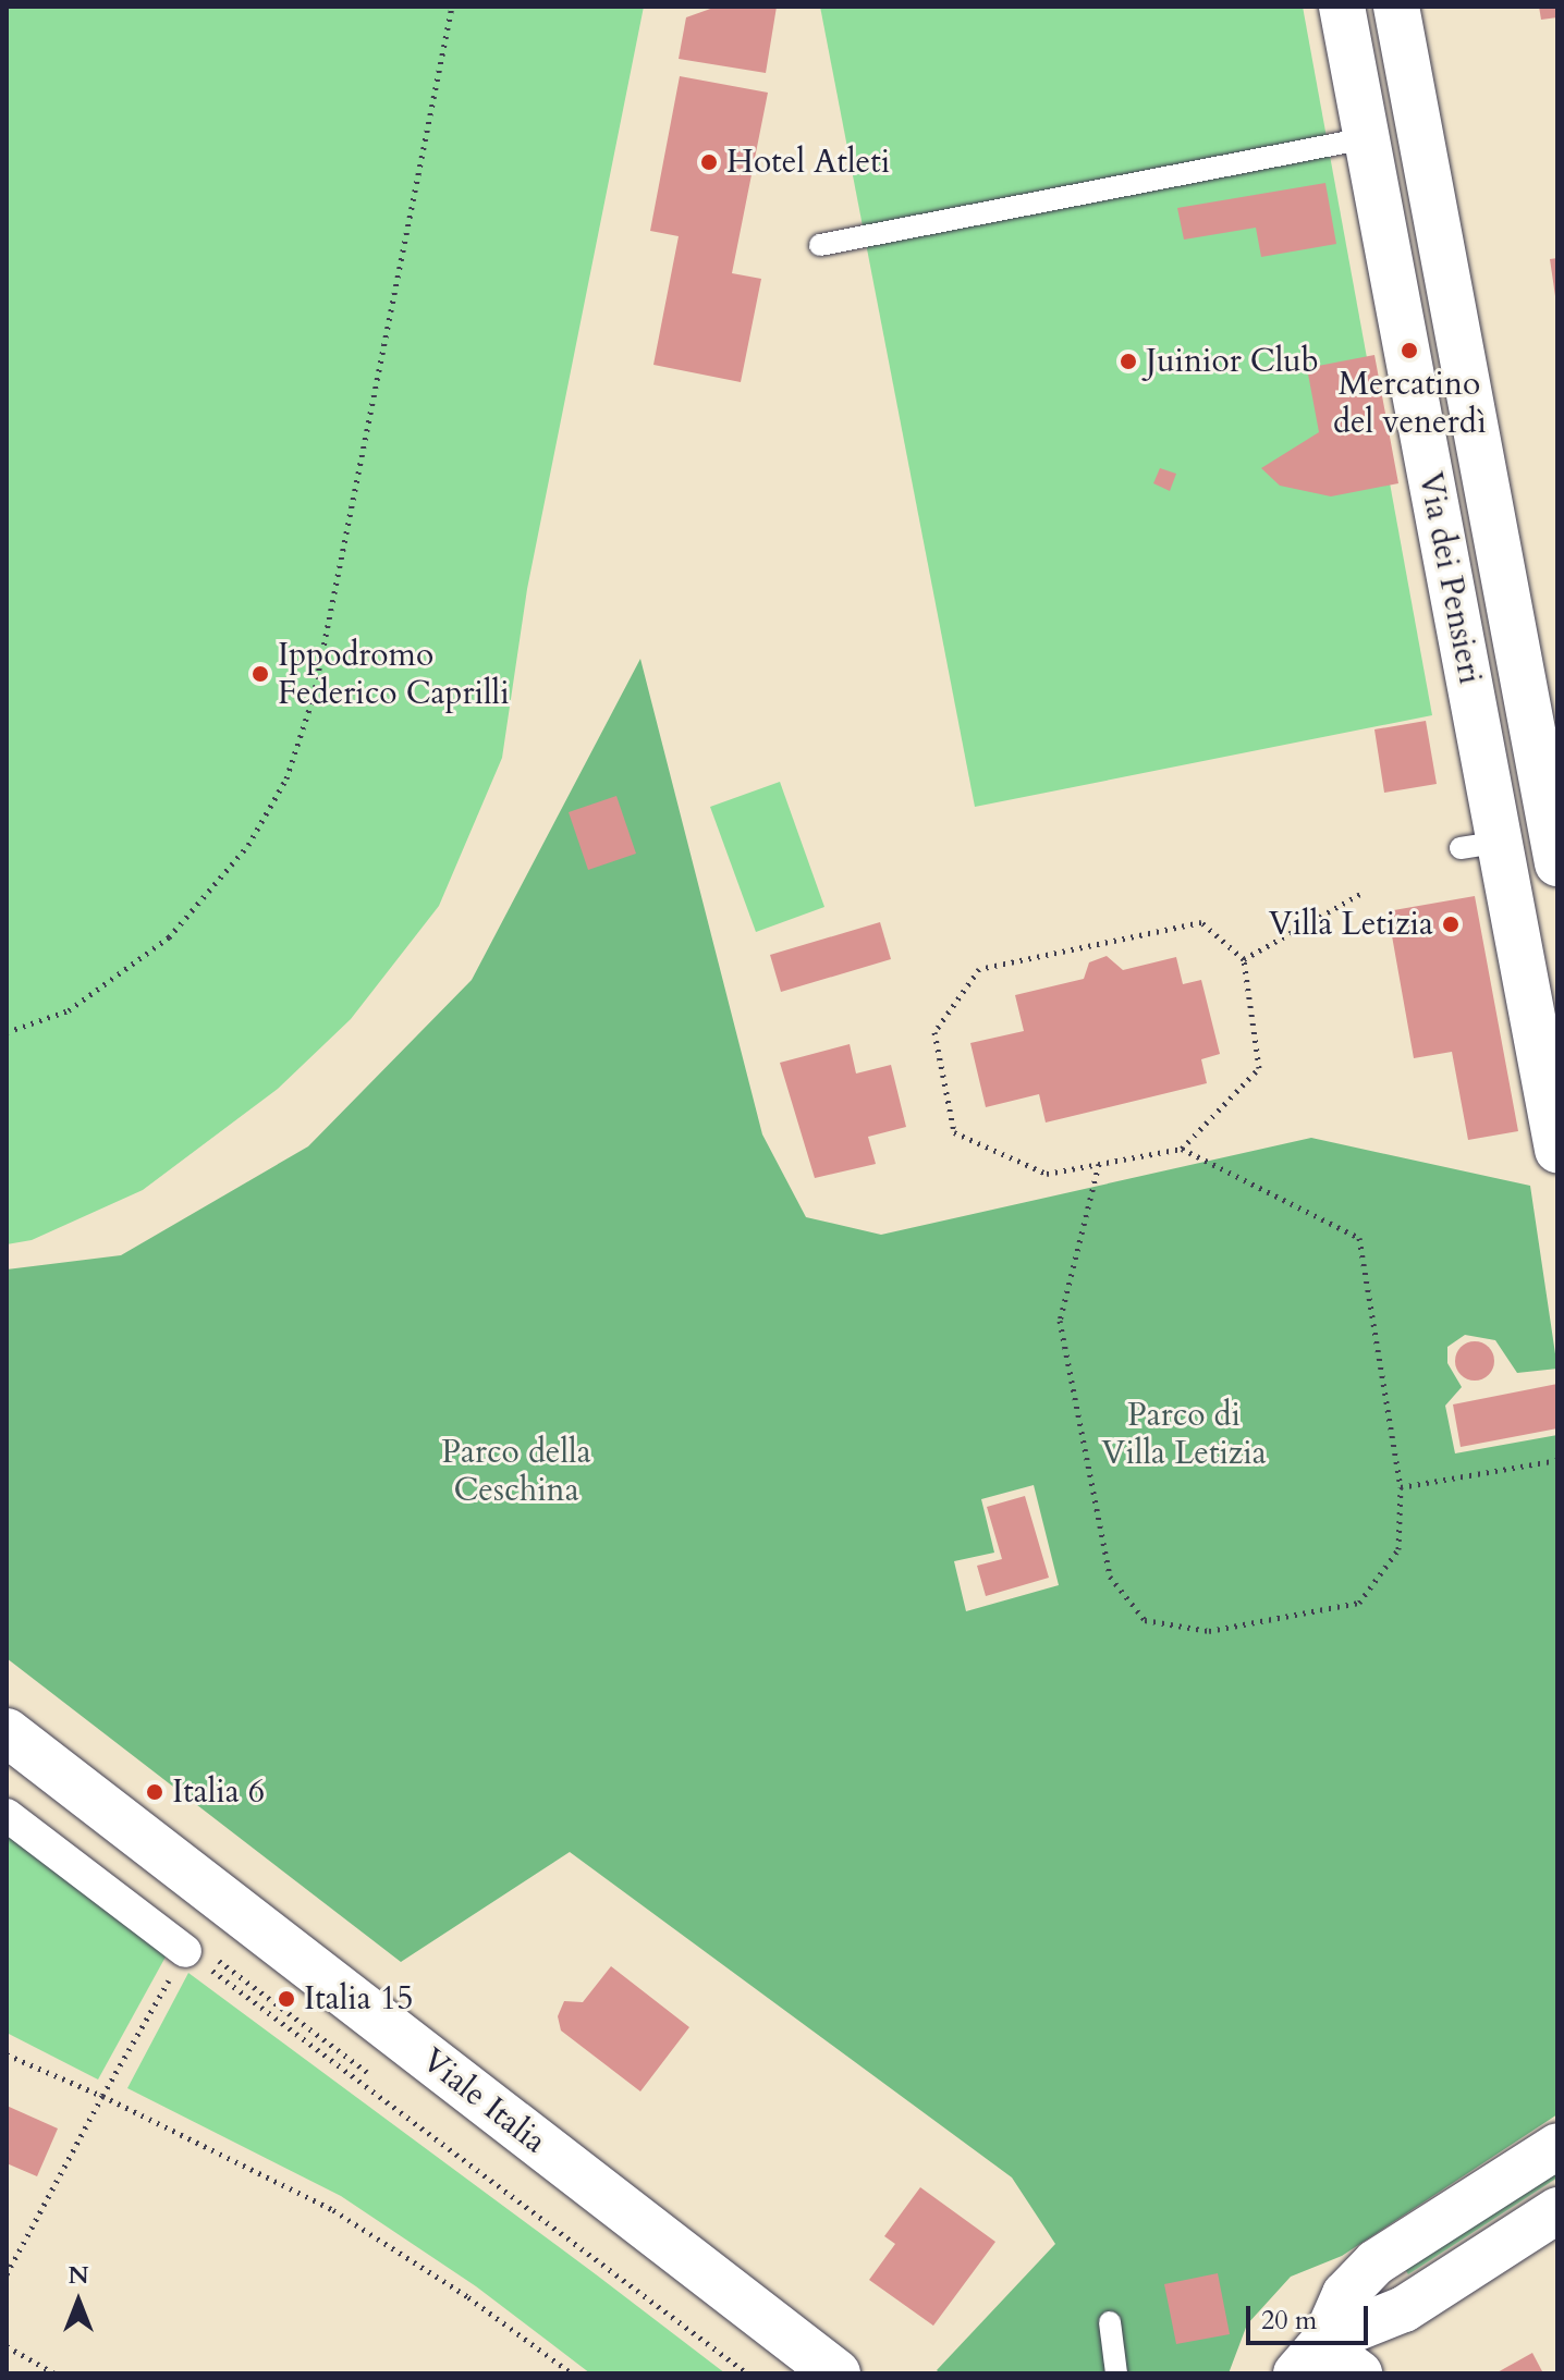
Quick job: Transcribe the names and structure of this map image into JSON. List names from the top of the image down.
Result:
{
  "streets": {
    "main road": ["Viale Italia"],
    "street": ["Via dei Pensieri"]
  },
  "parks": ["Parco di Villa Letizia", "Parco della Ceschina"],
  "places": [
    "Hotel Atleti",
    "Mercatino del venerdì",
    "Juinior Club",
    "Ippodromo Federico Caprilli",
    "Villa Letizia",
    "Italia 6",
    "Italia 15"
  ],
  "scale_bar": "20 m",
  "north": "top"
}
